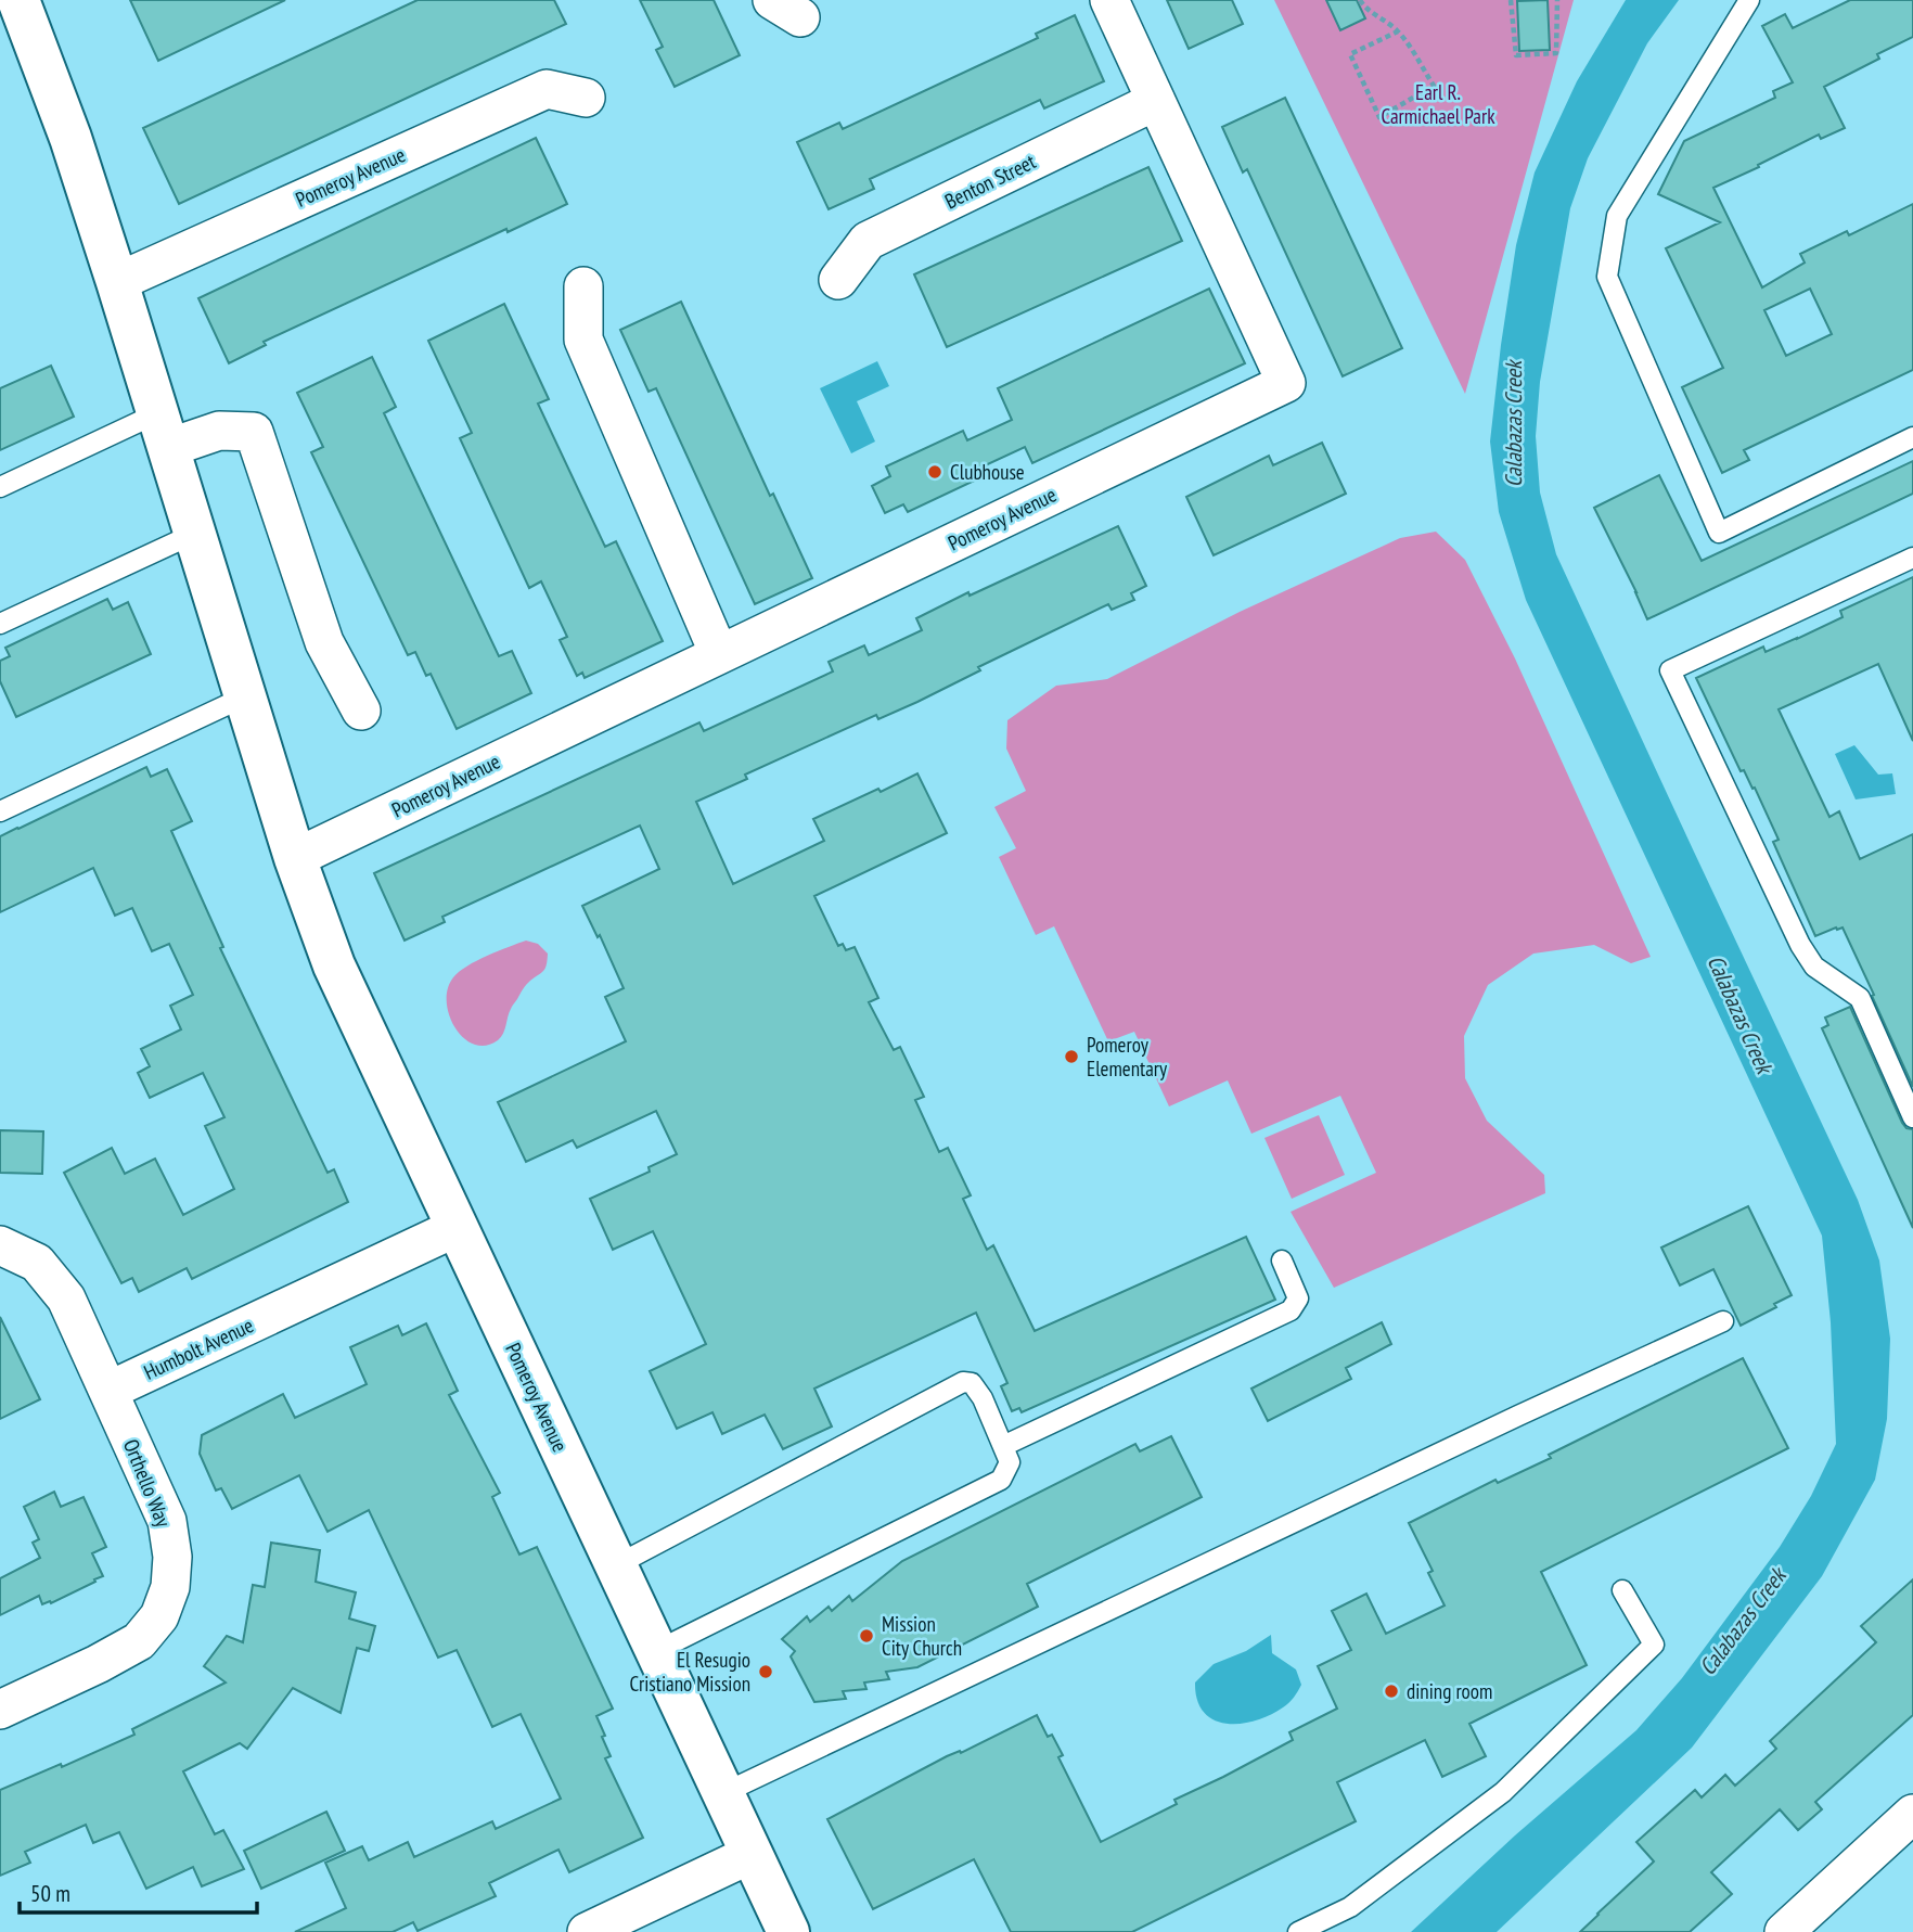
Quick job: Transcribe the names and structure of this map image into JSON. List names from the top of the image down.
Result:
{
  "streets": {
    "street": [
      "Pomeroy Avenue",
      "Benton Street",
      "Humbolt Avenue",
      "Orthello Way"
    ]
  },
  "crossings": [
    ["Pomeroy Avenue", "Benton Street"],
    ["Pomeroy Avenue", "Humbolt Avenue"],
    ["Humbolt Avenue", "Orthello Way"]
  ],
  "water": ["Calabazas Creek"],
  "parks": ["Earl R. Carmichael Park"],
  "places": [
    "Clubhouse",
    "Pomeroy Elementary",
    "Mission City Church",
    "El Resugio Cristiano Mission",
    "dining room"
  ],
  "scale_bar": "50 m"
}
